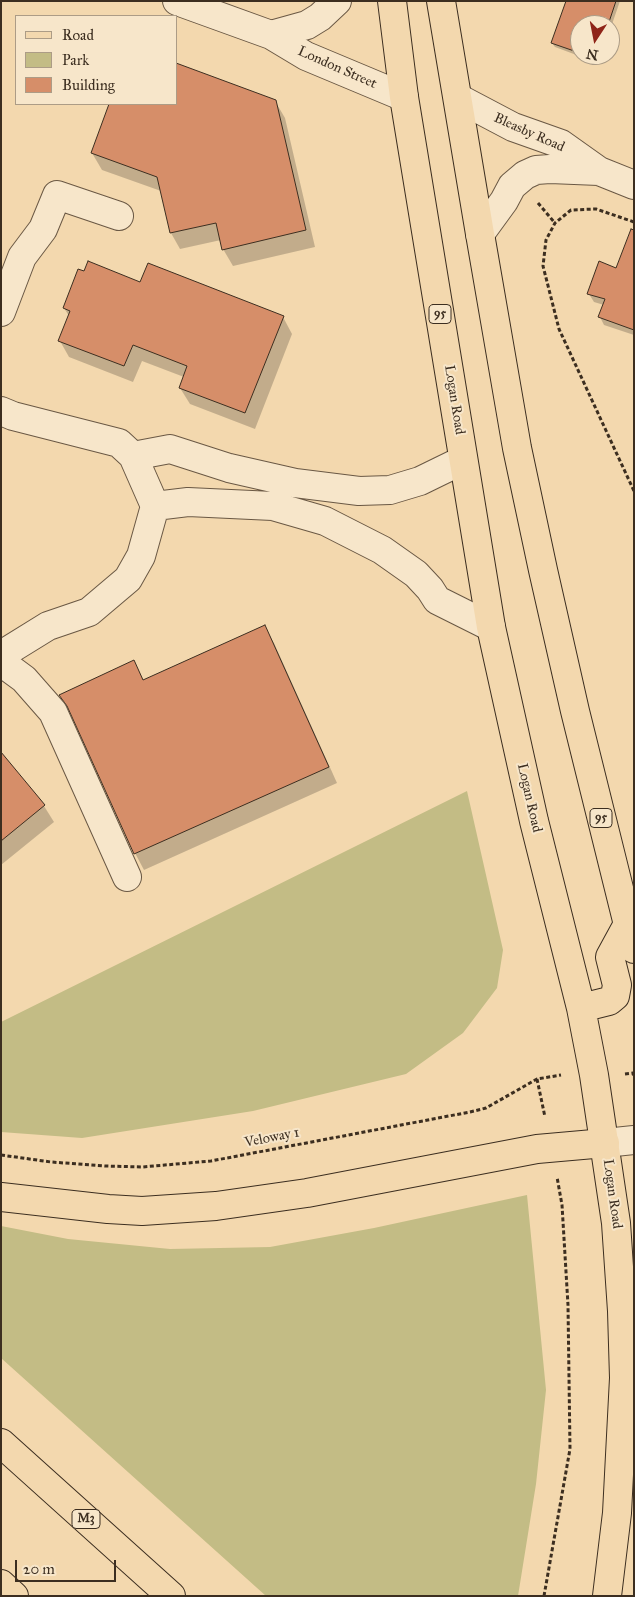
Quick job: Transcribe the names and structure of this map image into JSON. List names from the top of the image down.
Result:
{
  "streets": {
    "main road": ["95", "Logan Road", "M3"],
    "street": ["London Street", "Bleasby Road"],
    "path": ["Veloway 1"]
  },
  "crossings": [
    ["London Street", "Logan Road"],
    ["Bleasby Road", "95"]
  ],
  "legend": ["Road", "Park", "Building"],
  "scale_bar": "20 m",
  "north": "bottom"
}
